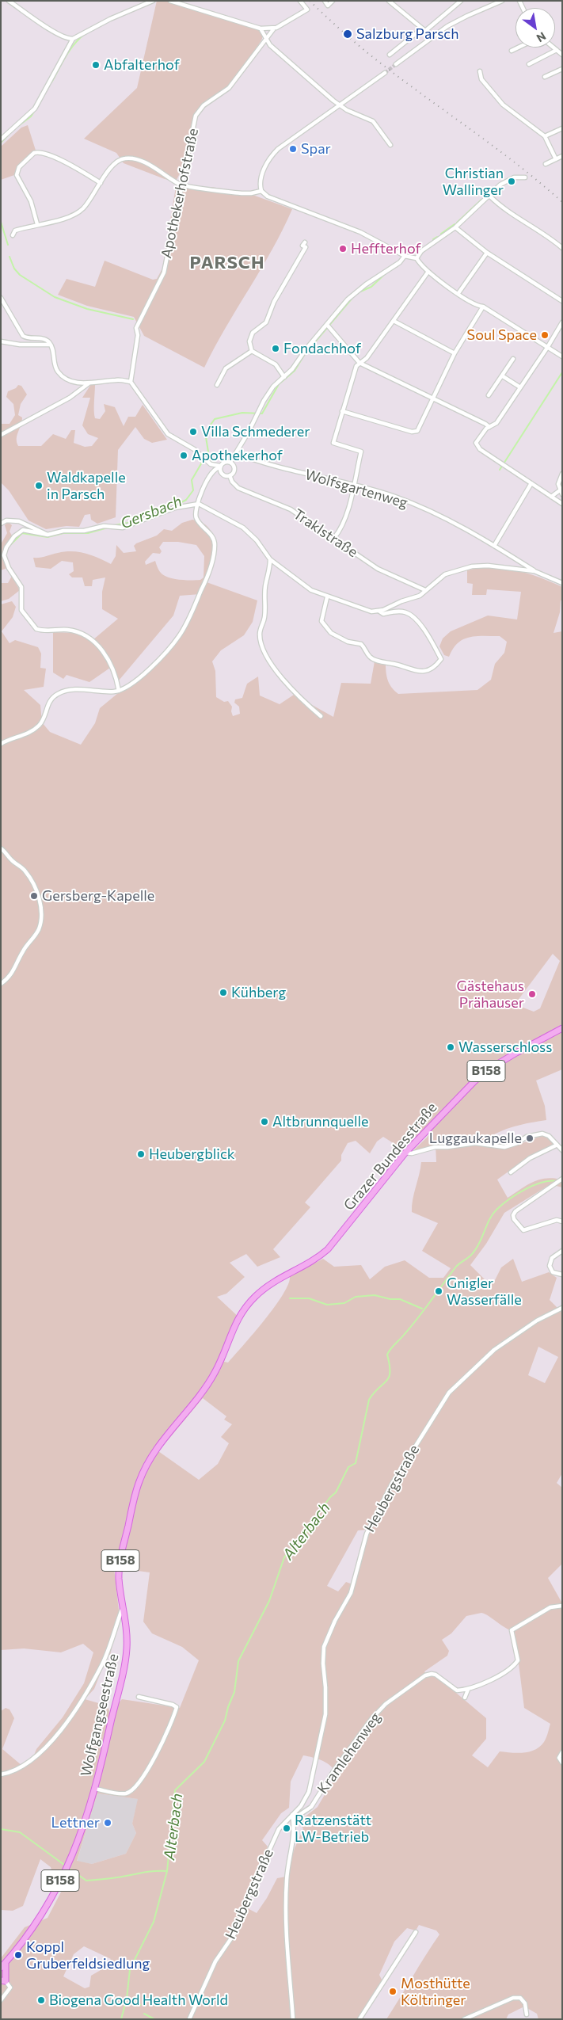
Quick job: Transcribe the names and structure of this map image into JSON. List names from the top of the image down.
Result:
{
  "streets": {
    "main road": ["B158", "Grazer Bundesstraße", "Wolfgangseestraße"],
    "street": [
      "Apothekerhofstraße",
      "Wolfsgartenweg",
      "Traklstraße",
      "Heubergstraße",
      "Kramlehenweg"
    ]
  },
  "crossings": [
    ["Grazer Bundesstraße", "Wolfgangseestraße"],
    ["Heubergstraße", "Kramlehenweg"]
  ],
  "districts": ["PARSCH"],
  "water": ["Gersbach", "Alterbach"],
  "places": [
    "Salzburg Parsch",
    "Abfalterhof",
    "Spar",
    "Christian Wallinger",
    "Heffterhof",
    "Soul Space",
    "Fondachhof",
    "Villa Schmederer",
    "Apothekerhof",
    "Waldkapelle in Parsch",
    "Gersberg-Kapelle",
    "Kühberg",
    "Gästehaus Prähauser",
    "Wasserschloss",
    "Altbrunnquelle",
    "Luggaukapelle",
    "Heubergblick",
    "Gnigler Wasserfälle",
    "Lettner",
    "Ratzenstätt LW-Betrieb",
    "Koppl Gruberfeldsiedlung",
    "Mosthütte Költringer",
    "Biogena Good Health World"
  ],
  "north": "bottom right"
}
